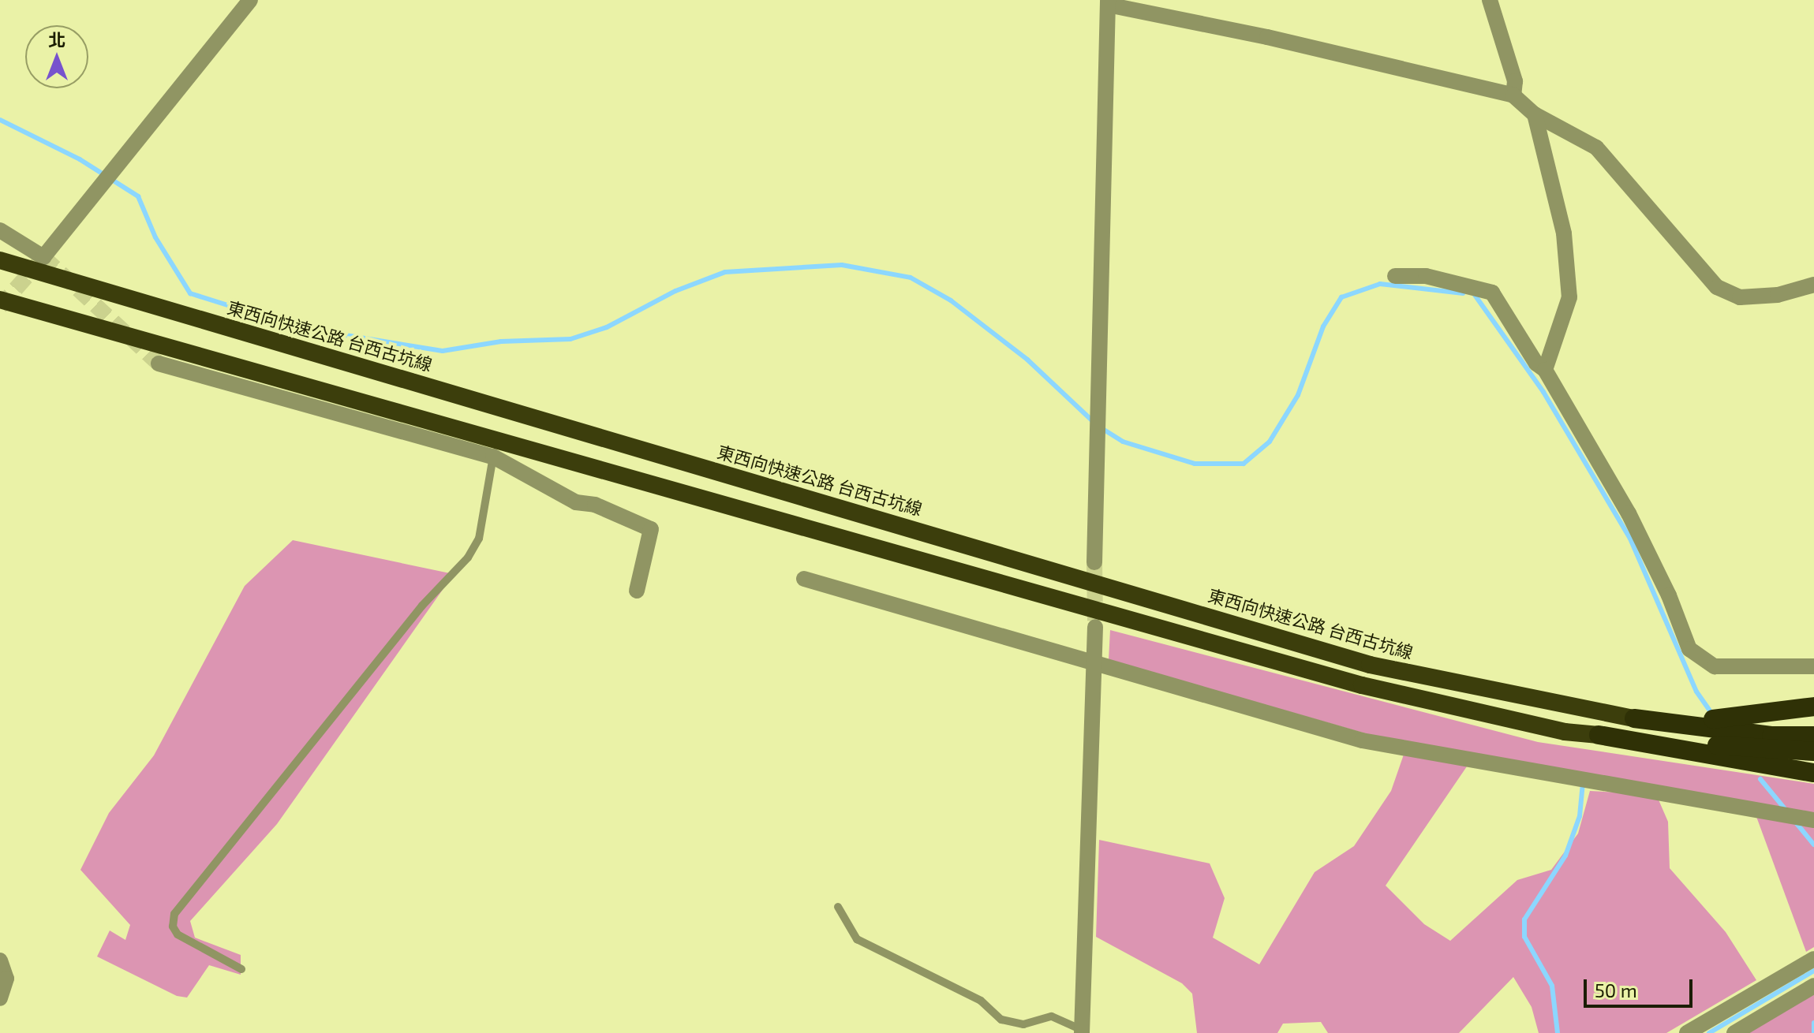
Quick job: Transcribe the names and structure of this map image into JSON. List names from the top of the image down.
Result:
{
  "streets": {
    "highway": ["東西向快速公路 台西古坑線"]
  },
  "scale_bar": "50 m",
  "north": "top"
}
